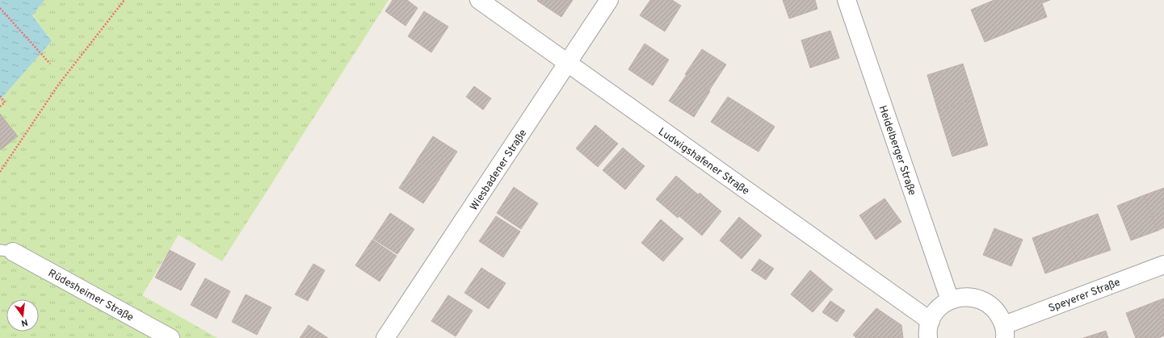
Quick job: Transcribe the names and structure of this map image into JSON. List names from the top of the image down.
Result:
{
  "streets": {
    "street": [
      "Heidelberger Straße",
      "Ludwigshafener Straße",
      "Wiesbadener Straße",
      "Rüdesheimer Straße",
      "Speyerer Straße"
    ]
  },
  "crossings": [
    ["Ludwigshafener Straße", "Wiesbadener Straße"]
  ],
  "north": "bottom"
}
